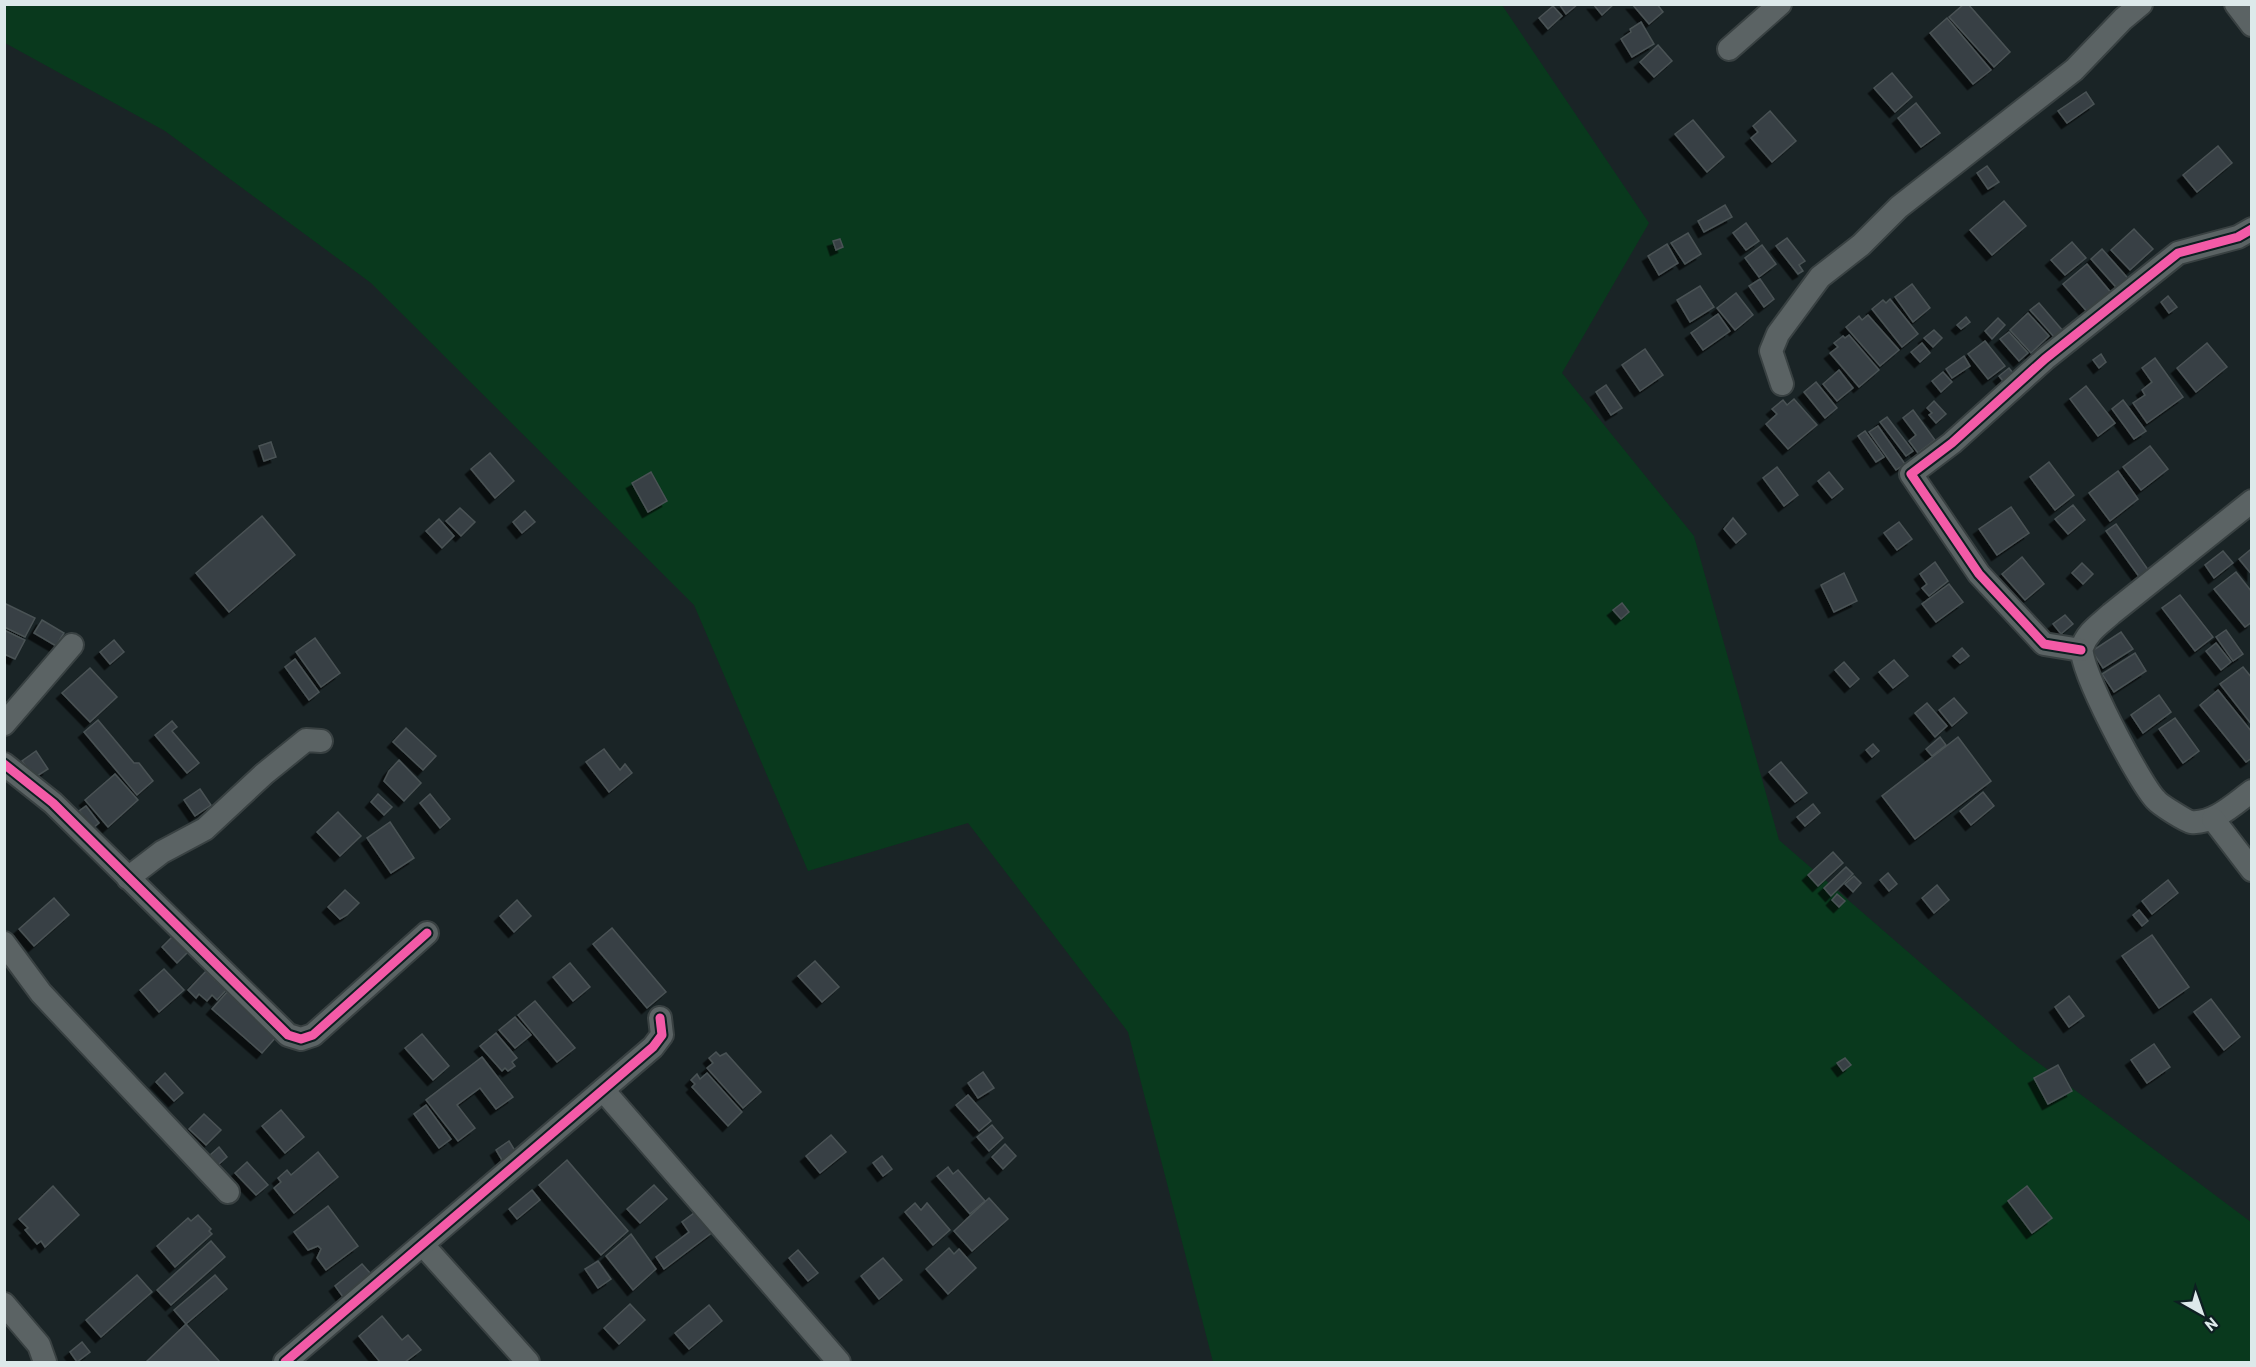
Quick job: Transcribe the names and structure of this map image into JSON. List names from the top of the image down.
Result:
{
  "north": "bottom right"
}
